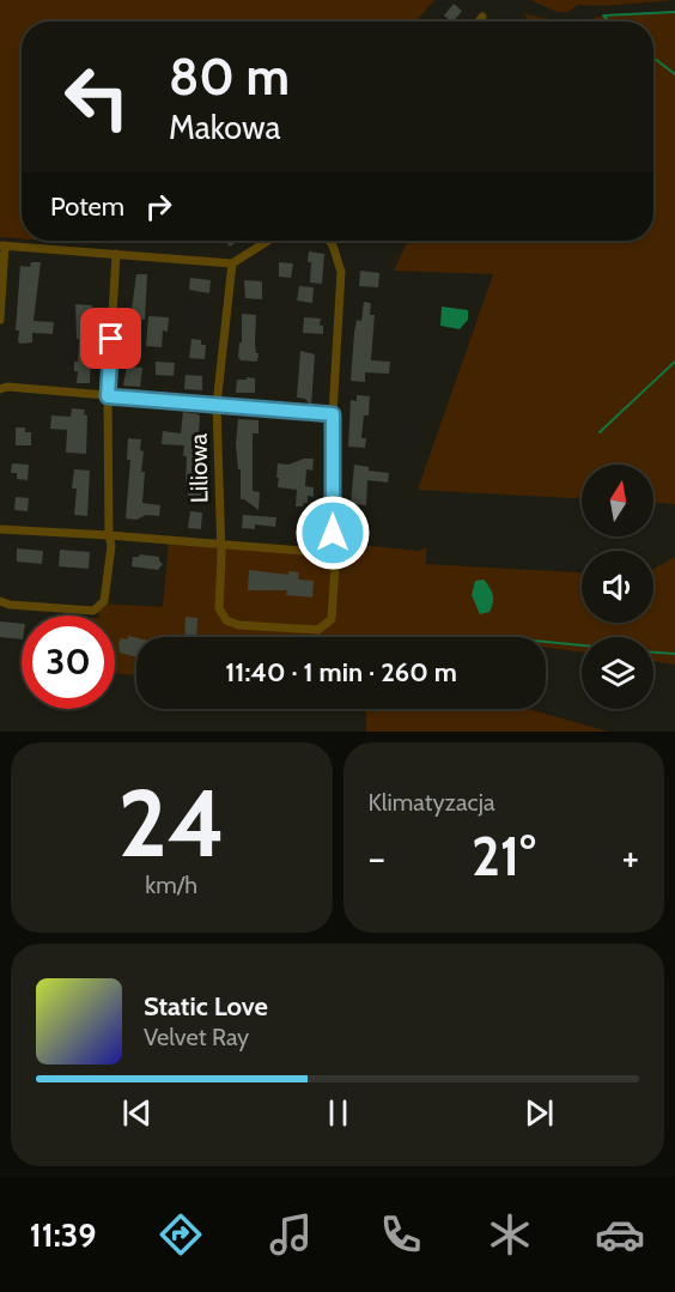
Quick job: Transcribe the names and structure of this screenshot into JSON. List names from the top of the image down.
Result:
{
  "streets": {
    "street": ["Liliowa"]
  },
  "north": "top",
  "page": {
    "turn": ["80 m", "Makowa"],
    "then": "Potem",
    "limit": "30",
    "trip": "11:40 · 1 min · 260 m",
    "tile": [
      ["24", "km/h"],
      "Klimatyzacja"
    ],
    "heat": ["−", "21°", "+"],
    "song": ["Static Love", "Velvet Ray"],
    "tabs": "11:39"
  }
}
